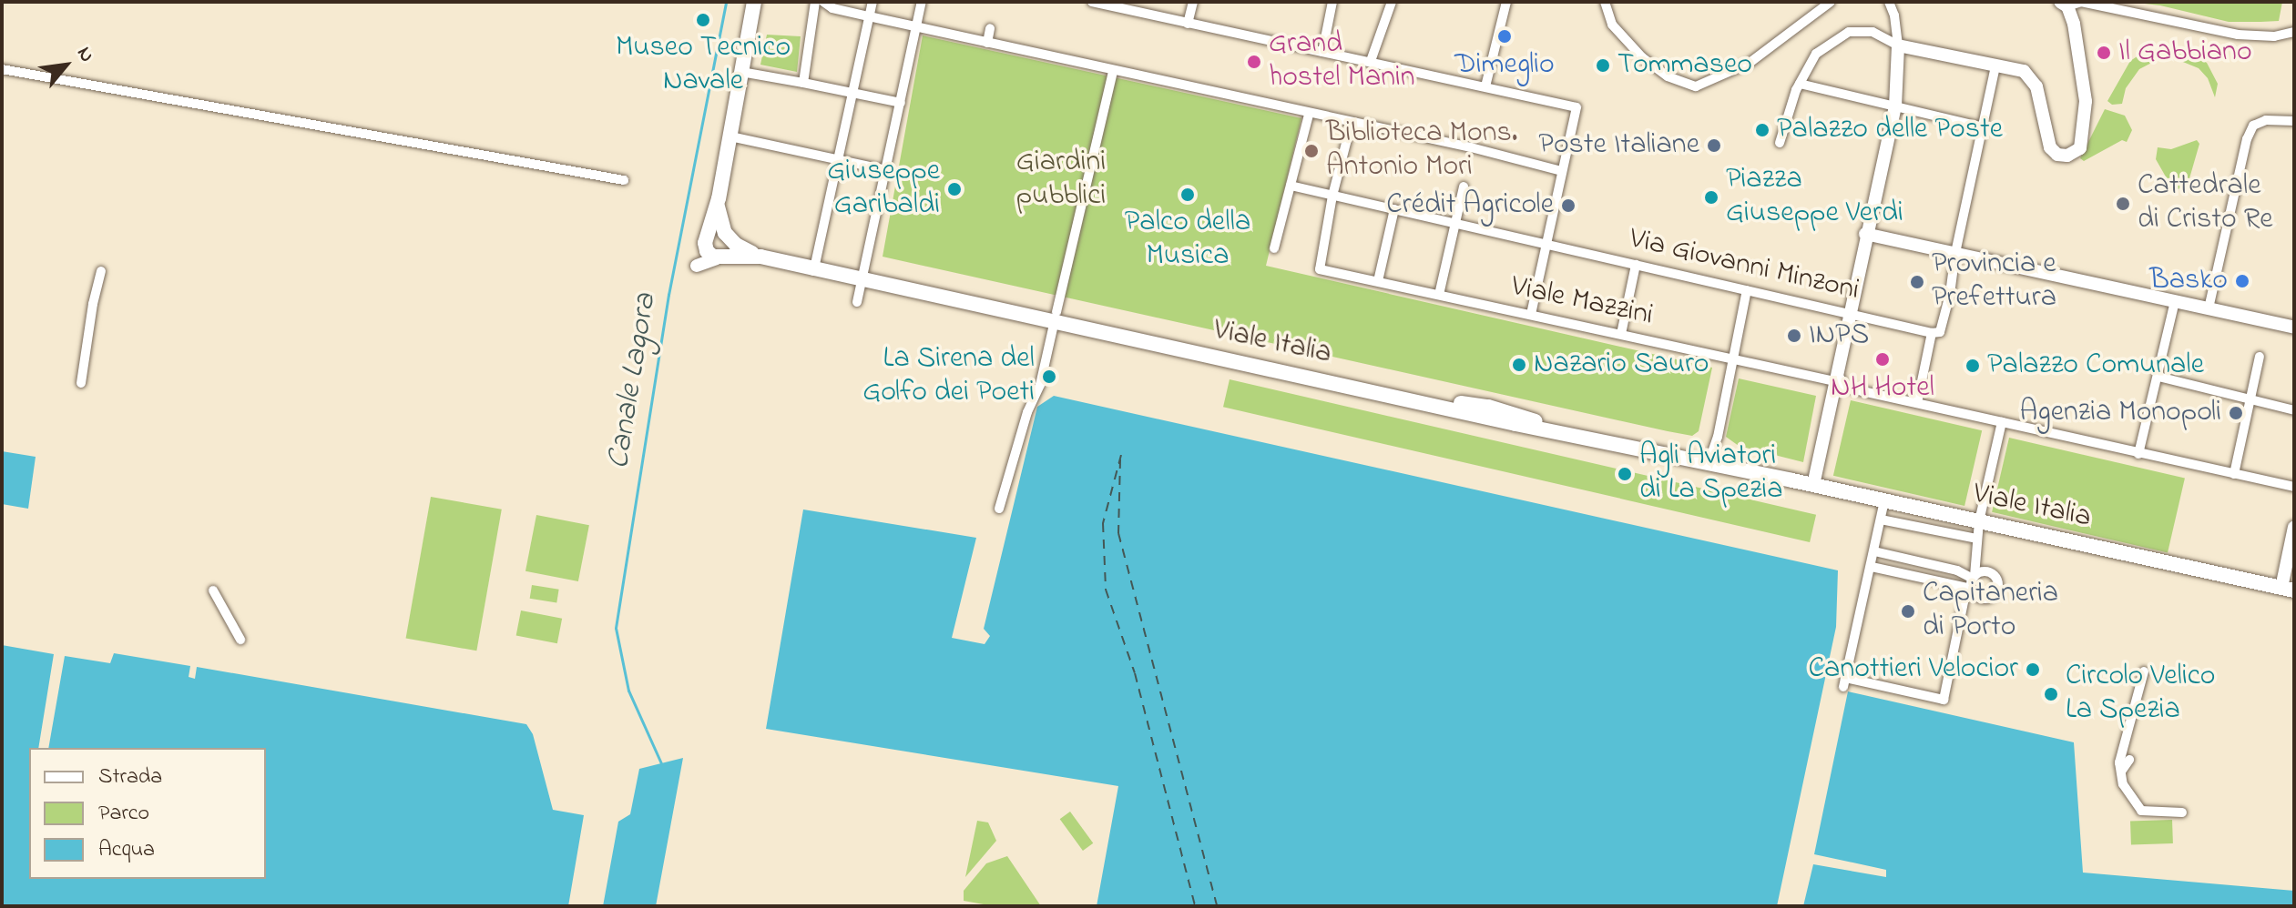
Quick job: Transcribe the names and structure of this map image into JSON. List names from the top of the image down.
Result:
{
  "streets": {
    "main road": ["Viale Italia"],
    "street": ["Via Giovanni Minzoni", "Viale Mazzini"]
  },
  "crossings": [
    ["Via Giovanni Minzoni", "Viale Mazzini"]
  ],
  "water": ["Canale Lagora"],
  "parks": ["Giardini pubblici"],
  "places": [
    "Museo Tecnico Navale",
    "Dimeglio",
    "Il Gabbiano",
    "Grand hostel Manin",
    "Tommaseo",
    "Palazzo delle Poste",
    "Poste Italiane",
    "Biblioteca Mons. Antonio Mori",
    "Giuseppe Garibaldi",
    "Palco della Musica",
    "Piazza Giuseppe Verdi",
    "Cattedrale di Cristo Re",
    "Crédit Agricole",
    "Basko",
    "Provincia e Prefettura",
    "INPS",
    "NH Hotel",
    "Nazario Sauro",
    "Palazzo Comunale",
    "La Sirena del Golfo dei Poeti",
    "Agenzia Monopoli",
    "Agli Aviatori di La Spezia",
    "Capitaneria di Porto",
    "Canottieri Velocior",
    "Circolo Velico La Spezia"
  ],
  "legend": ["Strada", "Parco", "Acqua"],
  "north": "top right"
}
